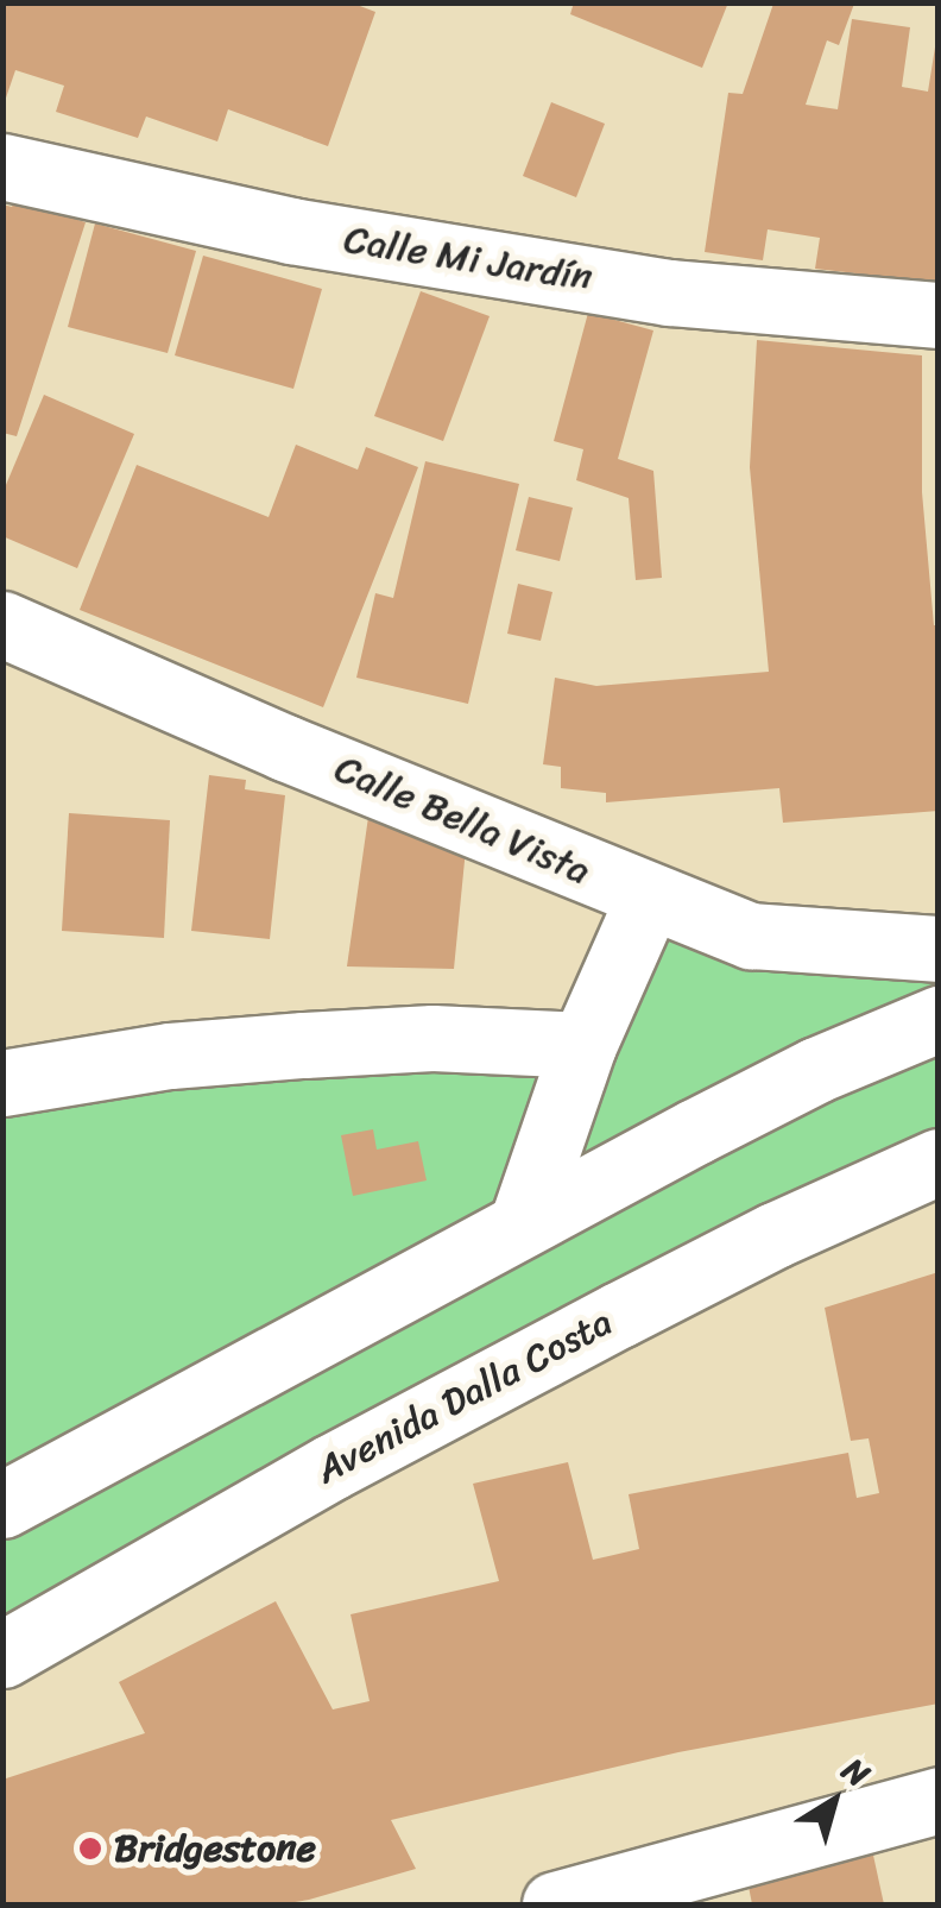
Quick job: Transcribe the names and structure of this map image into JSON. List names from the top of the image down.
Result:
{
  "streets": {
    "street": ["Calle Mi Jardín", "Calle Bella Vista", "Avenida Dalla Costa"]
  },
  "places": ["Bridgestone"],
  "north": "top right"
}
